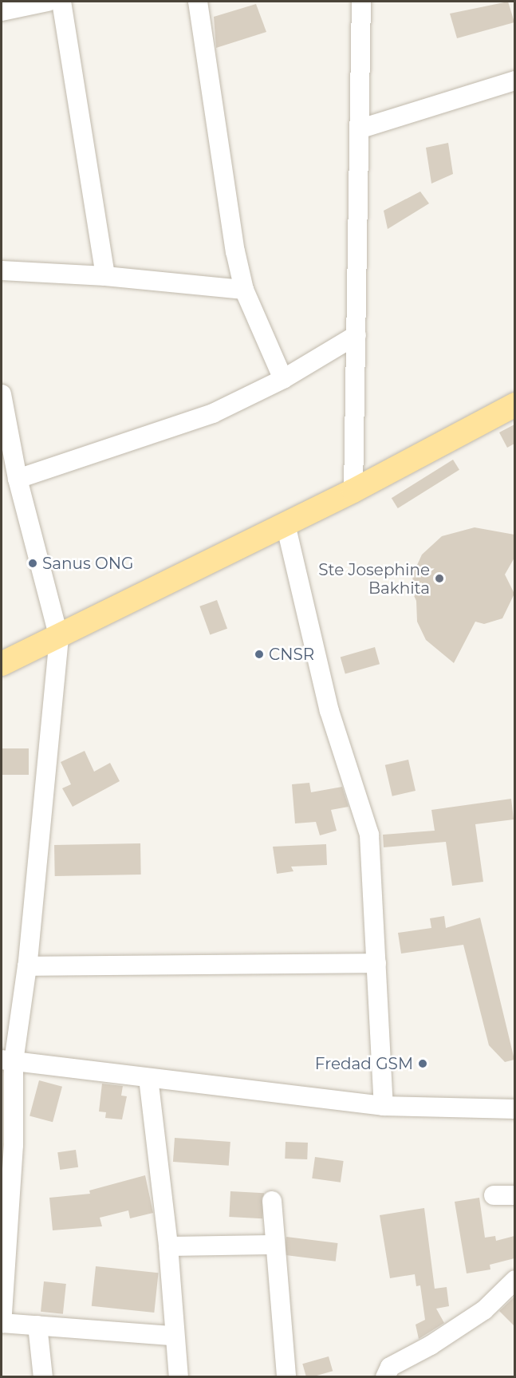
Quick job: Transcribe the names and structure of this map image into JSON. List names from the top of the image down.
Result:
{
  "places": [
    "Sanus ONG",
    "Ste Josephine Bakhita",
    "CNSR",
    "Fredad GSM"
  ]
}
